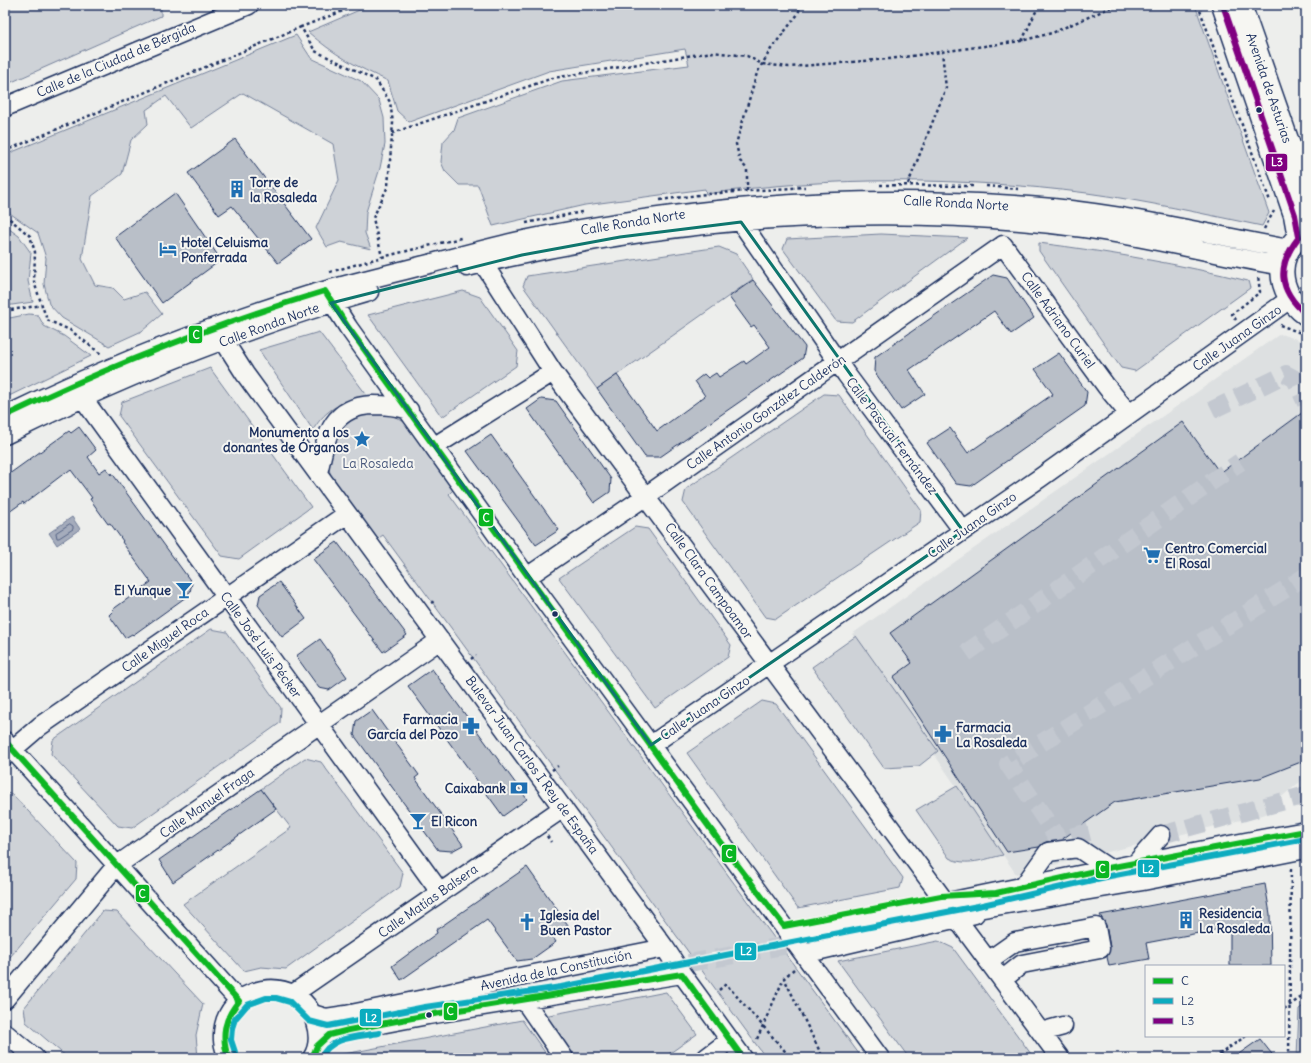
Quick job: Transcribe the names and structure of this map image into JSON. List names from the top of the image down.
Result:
{
  "streets": {
    "main road": ["Avenida de Asturias"],
    "street": [
      "Calle de la Ciudad de Bérgida",
      "Calle Ronda Norte",
      "Calle Adriano Curiel",
      "Calle Juana Ginzo",
      "Calle Antonio González Calderón",
      "Calle Pascual Fernández",
      "Calle Clara Campoamor",
      "Calle Miguel Roca",
      "Calle José Luis Pécker",
      "Bulevar Juan Carlos I Rey de España",
      "Calle Manuel Fraga",
      "Calle Matías Balsera",
      "Avenida de la Constitución"
    ]
  },
  "crossings": [
    ["Avenida de Asturias", "Calle Ronda Norte"],
    ["Avenida de Asturias", "Calle Juana Ginzo"],
    ["Calle Ronda Norte", "Calle Pascual Fernández"],
    ["Calle Ronda Norte", "Calle Clara Campoamor"],
    ["Calle Ronda Norte", "Calle José Luis Pécker"],
    ["Calle Ronda Norte", "Bulevar Juan Carlos I Rey de España"],
    ["Calle Adriano Curiel", "Calle Juana Ginzo"],
    ["Calle Adriano Curiel", "Calle Antonio González Calderón"],
    ["Calle Juana Ginzo", "Calle Pascual Fernández"],
    ["Calle Juana Ginzo", "Calle Clara Campoamor"],
    ["Calle Antonio González Calderón", "Calle Pascual Fernández"],
    ["Calle Antonio González Calderón", "Calle Clara Campoamor"],
    ["Calle Miguel Roca", "Calle José Luis Pécker"],
    ["Calle Miguel Roca", "Bulevar Juan Carlos I Rey de España"],
    ["Calle José Luis Pécker", "Calle Manuel Fraga"],
    ["Calle José Luis Pécker", "Calle Matías Balsera"],
    ["Bulevar Juan Carlos I Rey de España", "Calle Manuel Fraga"],
    ["Bulevar Juan Carlos I Rey de España", "Calle Matías Balsera"],
    ["Bulevar Juan Carlos I Rey de España", "Avenida de la Constitución"]
  ],
  "parks": ["La Rosaleda"],
  "places": {
    "building": ["Torre de la Rosaleda", "Residencia La Rosaleda"],
    "hotel": ["Hotel Celuisma Ponferrada"],
    "place": ["Monumento a los donantes de Órganos"],
    "supermarket": ["Centro Comercial El Rosal"],
    "bar": ["El Yunque", "El Ricon"],
    "pharmacy": ["Farmacia García del Pozo", "Farmacia La Rosaleda"],
    "bank": ["Caixabank"],
    "church": ["Iglesia del Buen Pastor"]
  },
  "lines": ["transit line L3", "transit line C", "transit line L2"],
  "legend": ["C", "L2", "L3"]
}
